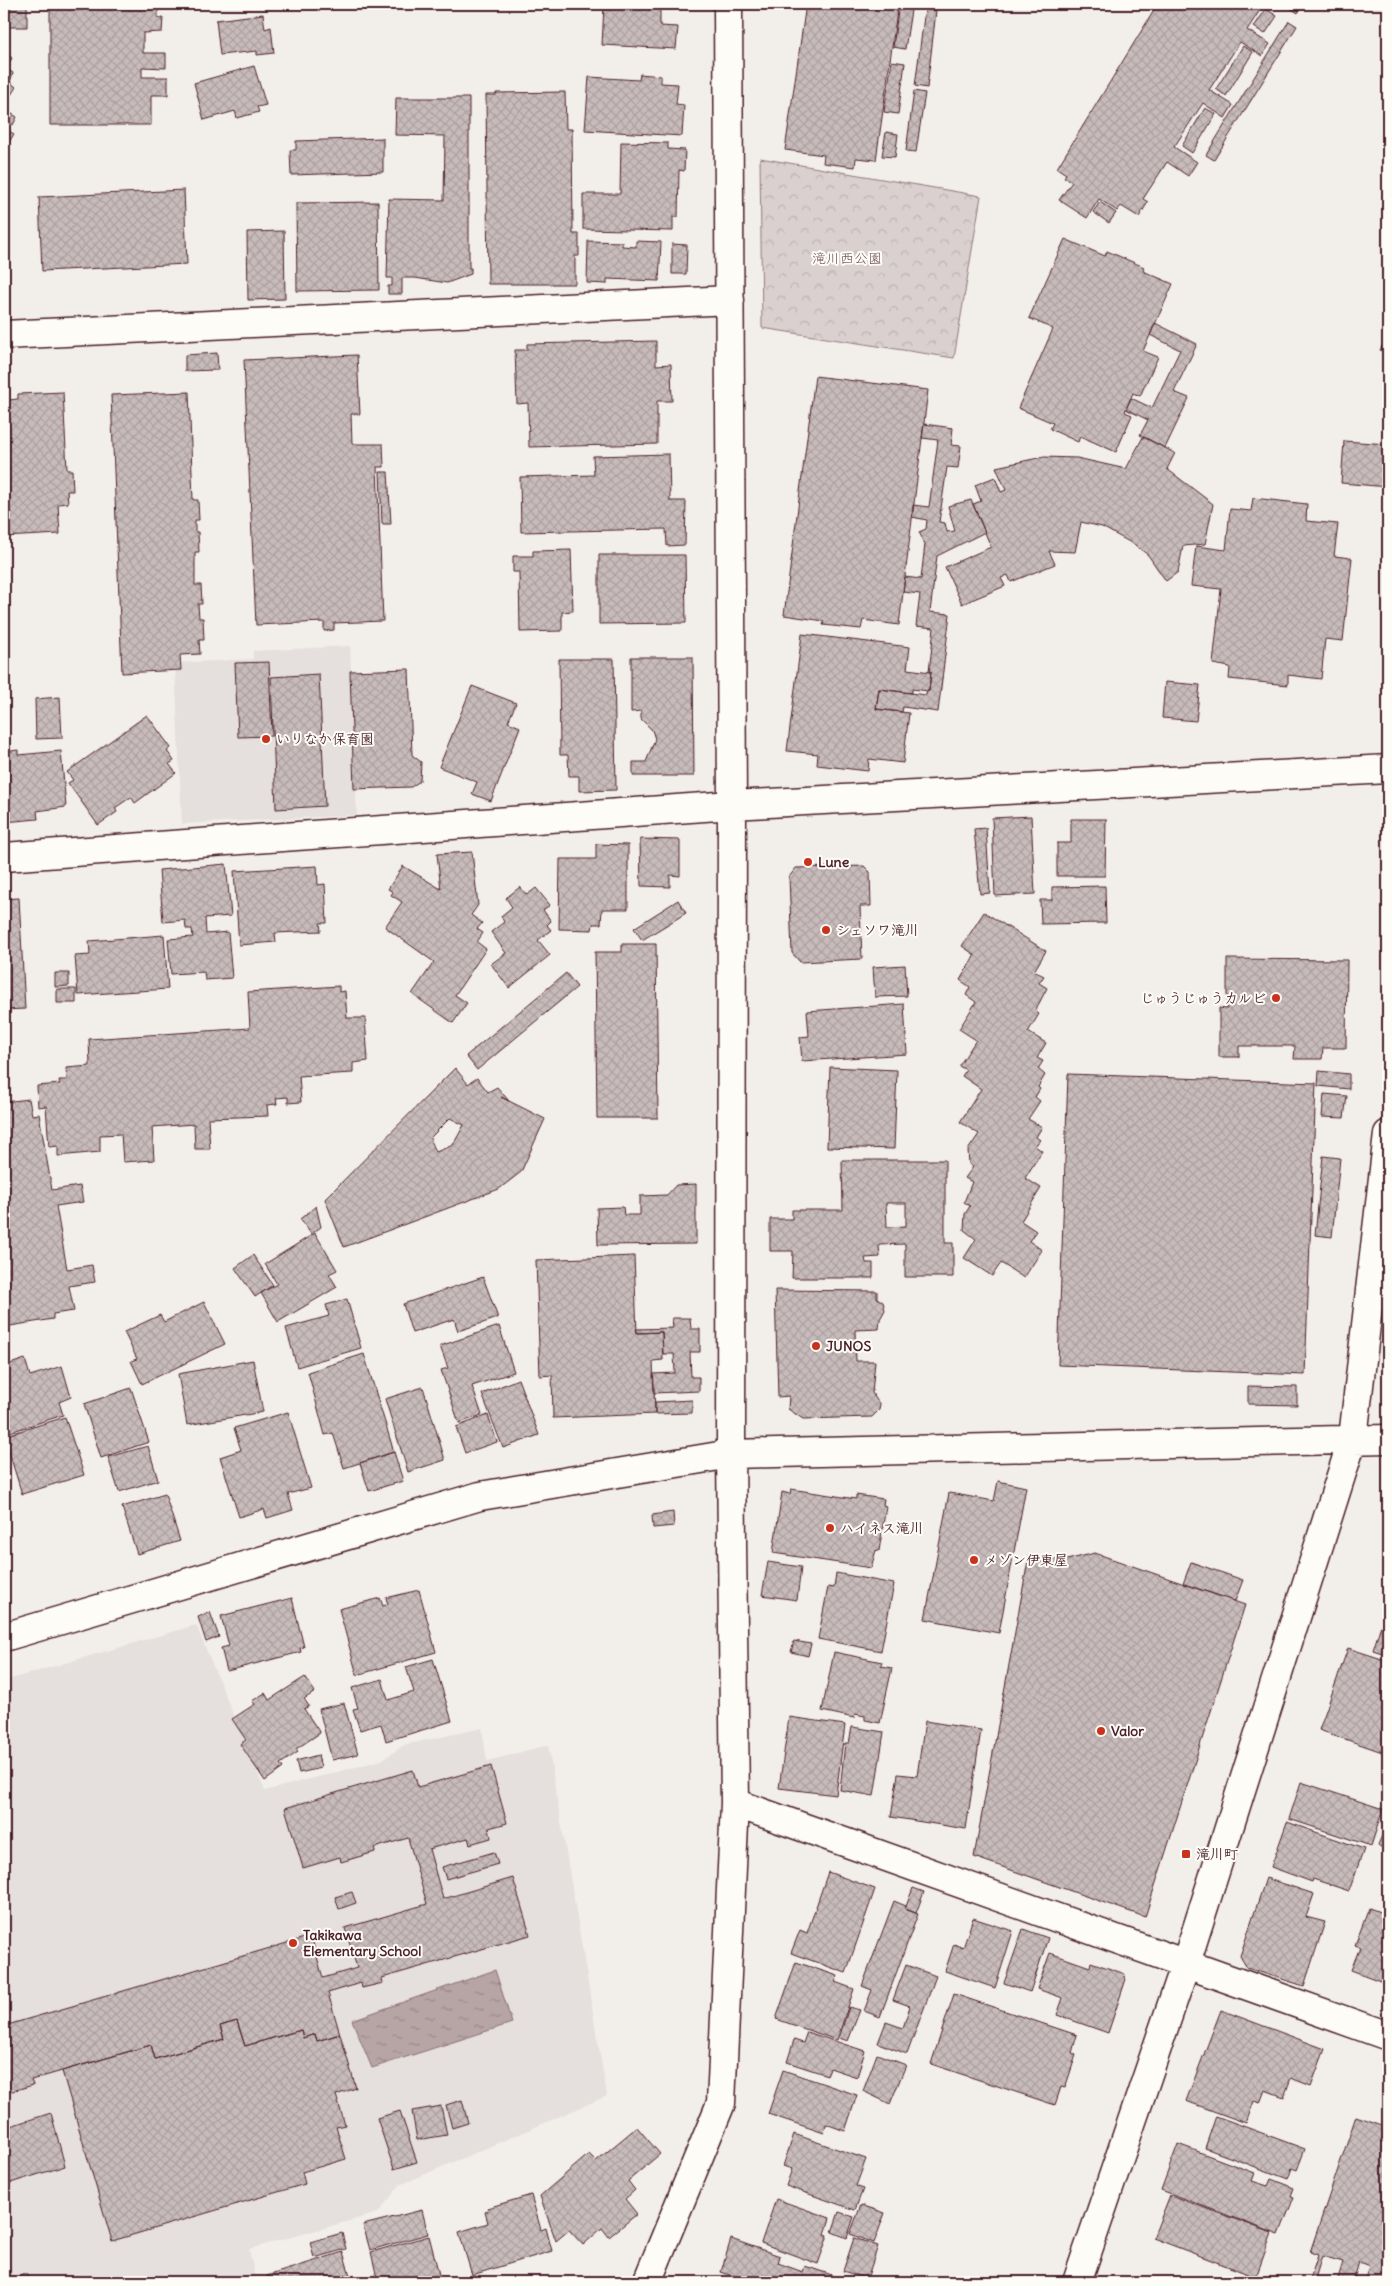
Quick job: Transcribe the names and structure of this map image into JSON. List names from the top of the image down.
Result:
{
  "parks": ["滝川西公園"],
  "places": {
    "other": [
      "いりなか保育園",
      "Lune",
      "シェソワ滝川",
      "じゅうじゅうカルビ",
      "JUNOS",
      "ハイネス滝川",
      "メゾン伊東屋",
      "Valor",
      "Takikawa Elementary School"
    ],
    "transit": ["滝川町"]
  }
}
